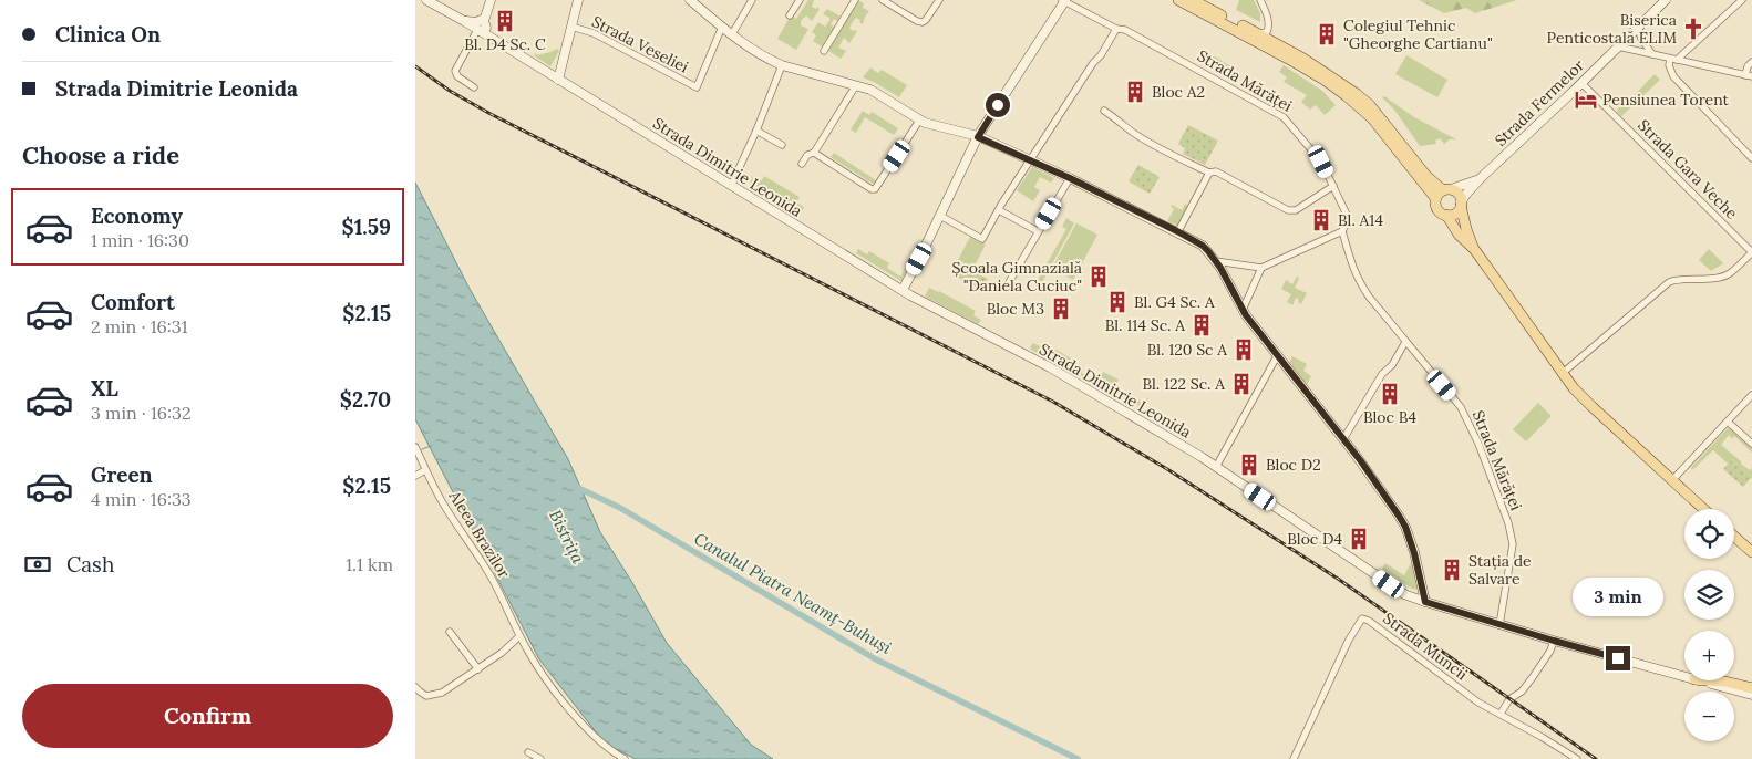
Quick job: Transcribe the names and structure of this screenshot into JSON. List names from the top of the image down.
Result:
{
  "streets": {
    "street": [
      "Strada Veseliei",
      "Strada Mărăței",
      "Strada Fermelor",
      "Strada Dimitrie Leonida",
      "Strada Gara Veche",
      "Aleea Brazilor",
      "Strada Muncii"
    ]
  },
  "crossings": [
    ["Strada Veseliei", "Strada Dimitrie Leonida"],
    ["Strada Mărăței", "Strada Dimitrie Leonida"],
    ["Strada Fermelor", "Strada Gara Veche"]
  ],
  "water": ["Bistrița", "Canalul Piatra Neamț-Buhuși"],
  "places": {
    "building": [
      "Bl. D4 Sc. C",
      "Colegiul Tehnic \"Gheorghe Cartianu\"",
      "Bloc A2",
      "Bl. A14",
      "Școala Gimnazială \"Daniela Cuciuc\"",
      "Bl. G4 Sc. A",
      "Bloc M3",
      "Bl. 114 Sc. A",
      "Bl. 120 Sc A",
      "Bl. 122 Sc. A",
      "Bloc B4",
      "Bloc D2",
      "Bloc D4",
      "Stația de Salvare"
    ],
    "church": ["Biserica Penticostală ELIM"],
    "hotel": ["Pensiunea Torent"]
  },
  "page": {
    "banner": ["Clinica On", "Strada Dimitrie Leonida"],
    "heading": "Choose a ride",
    "list": [
      {
        "name": "Economy",
        "note": "1 min · 16:30",
        "value": "$1.59"
      },
      {
        "name": "Comfort",
        "note": "2 min · 16:31",
        "value": "$2.15"
      },
      {
        "name": "XL",
        "note": "3 min · 16:32",
        "value": "$2.70"
      },
      {
        "name": "Green",
        "note": "4 min · 16:33",
        "value": "$2.15"
      }
    ],
    "map_buttons": ["+", "−"],
    "pay": ["Cash", "1.1 km"],
    "bubble": "3 min",
    "buttons": "Confirm"
  }
}
